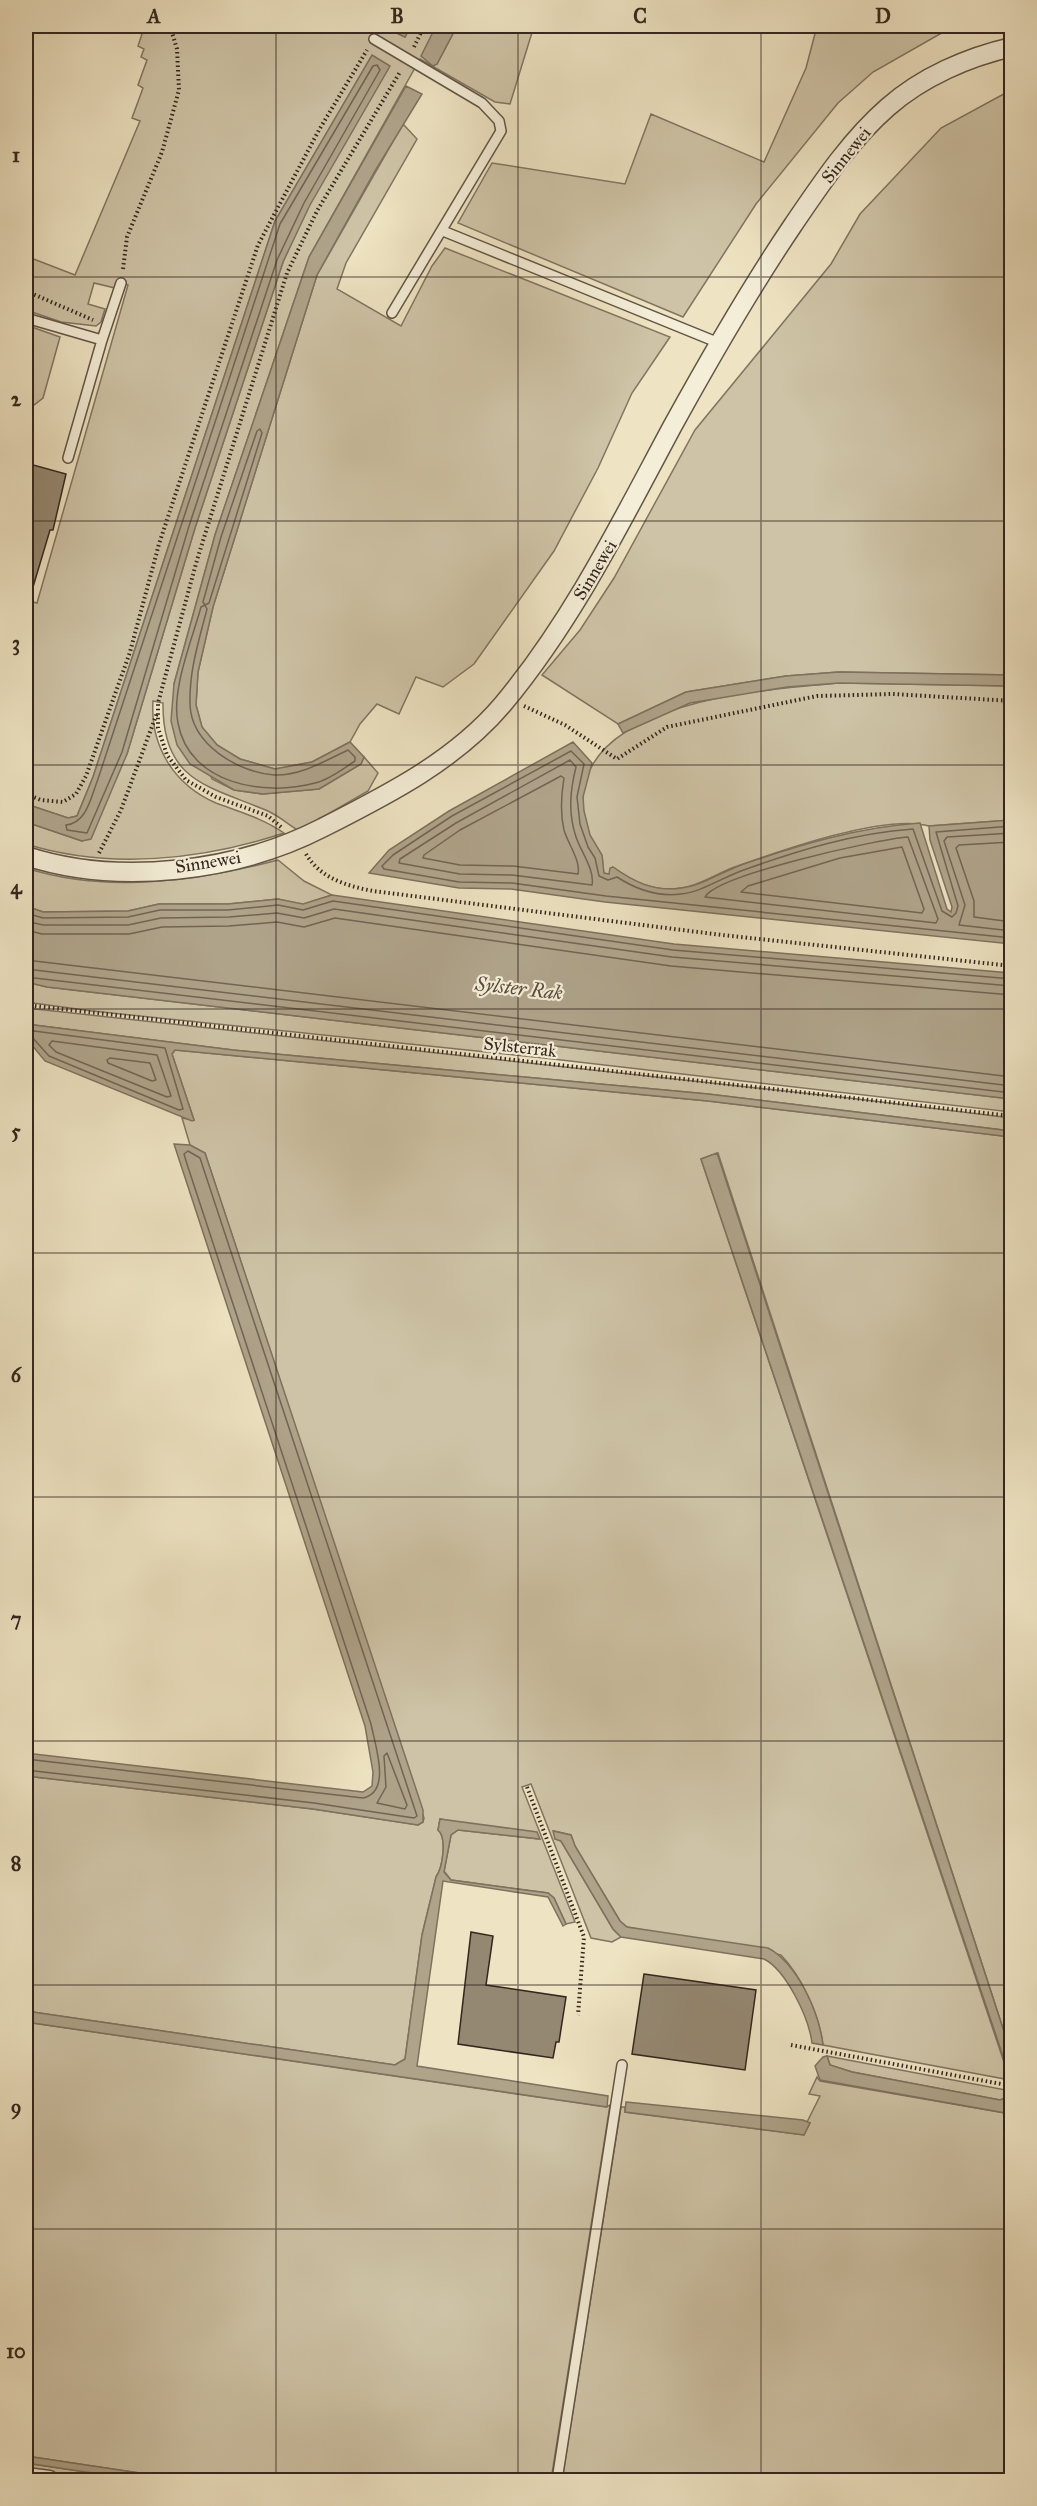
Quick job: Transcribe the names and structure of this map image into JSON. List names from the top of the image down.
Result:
{
  "streets": {
    "street": ["Sinnewei"],
    "path": ["Sylsterrak"]
  },
  "water": ["Sylster Rak"],
  "grid": {
    "columns": [
      "A",
      "B",
      "C",
      "D"
    ],
    "rows": [
      "1",
      "2",
      "3",
      "4",
      "5",
      "6",
      "7",
      "8",
      "9",
      "10"
    ]
  }
}
